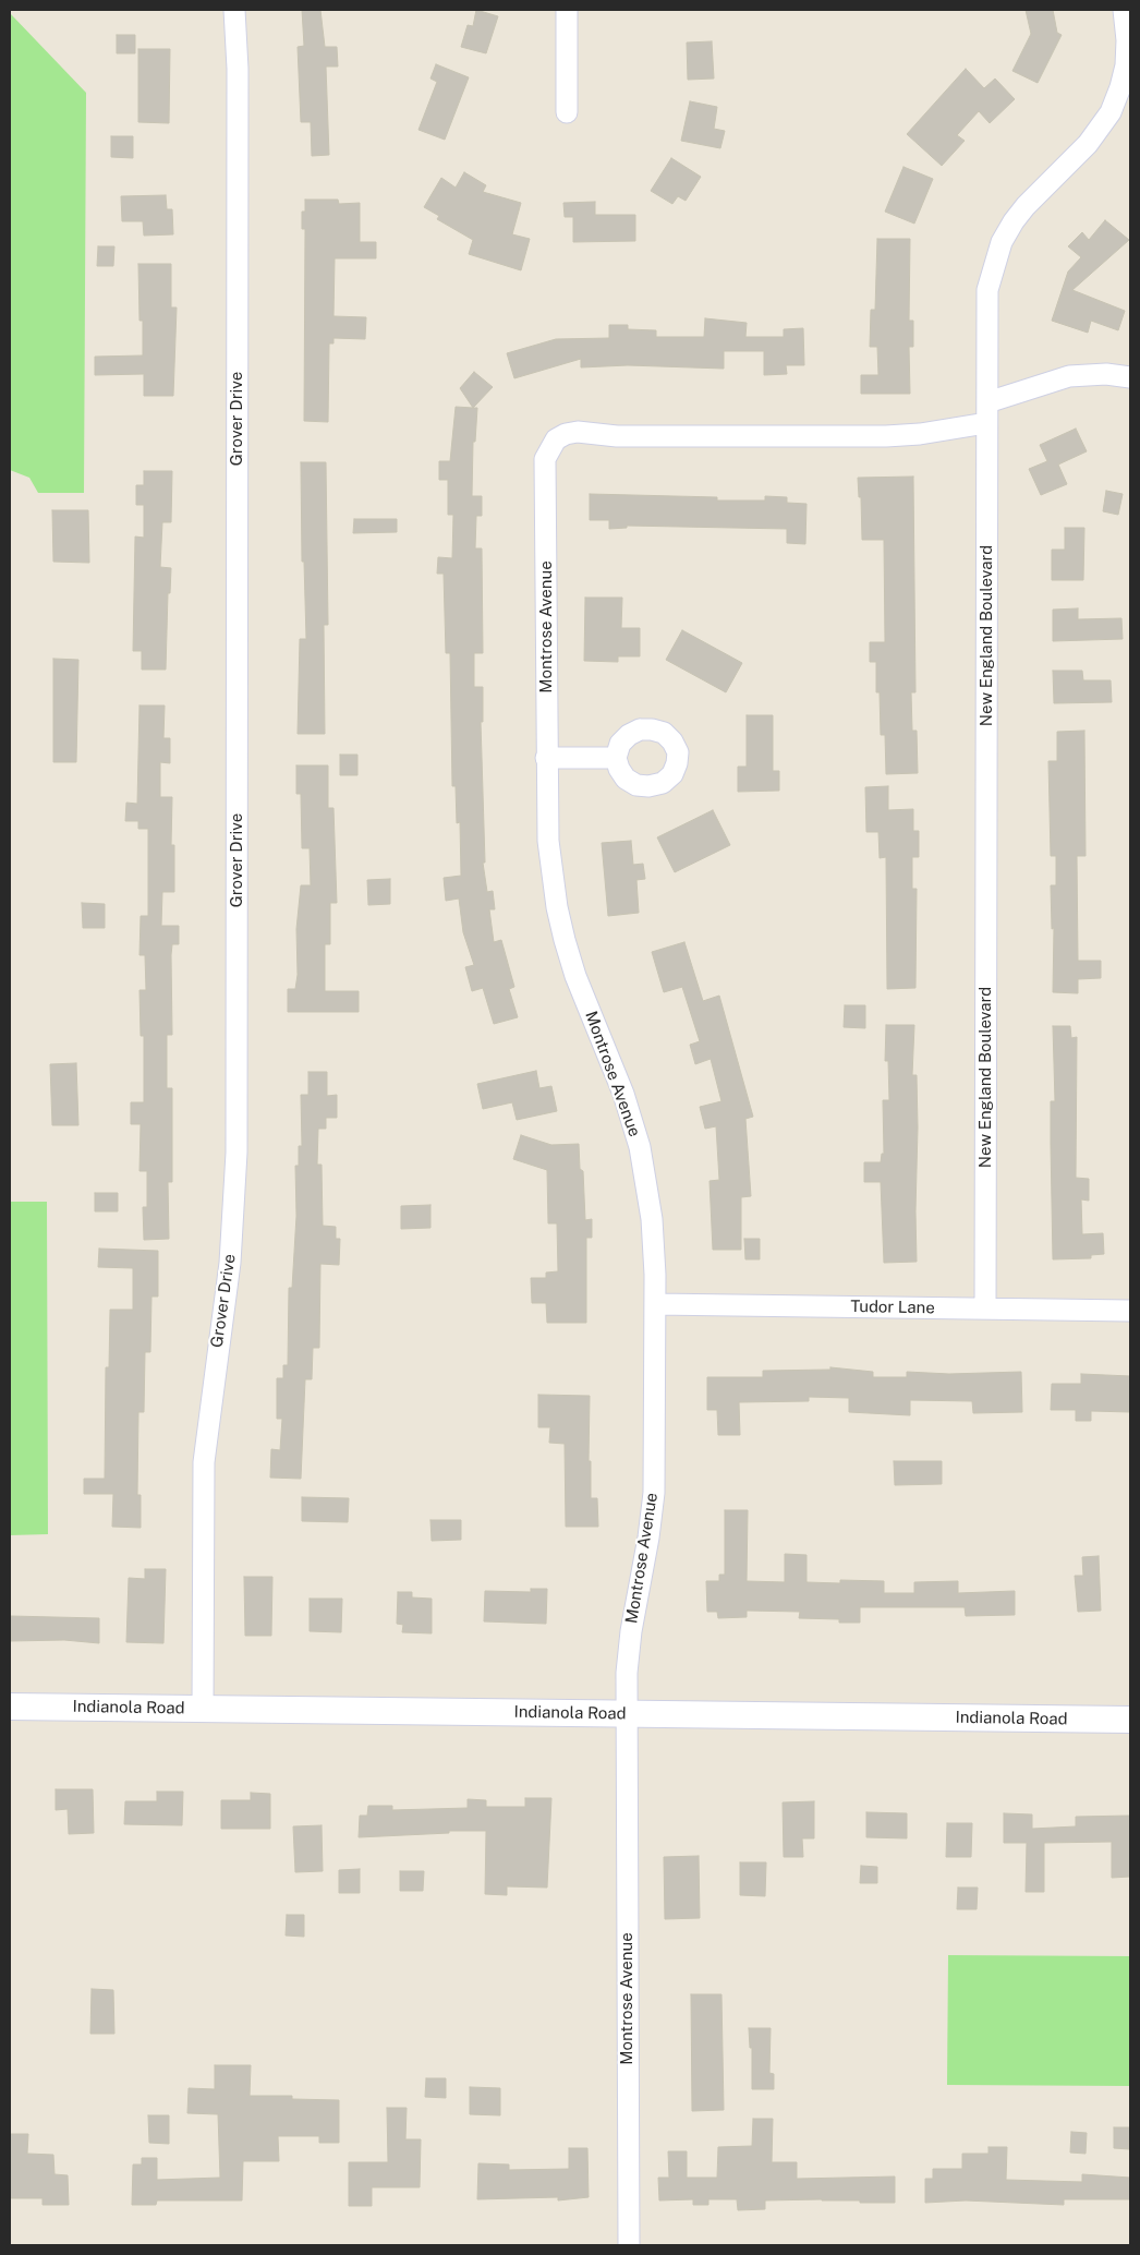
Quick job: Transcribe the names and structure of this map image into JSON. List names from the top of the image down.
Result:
{
  "streets": {
    "street": [
      "Grover Drive",
      "Montrose Avenue",
      "New England Boulevard",
      "Tudor Lane",
      "Indianola Road"
    ]
  },
  "crossings": [
    ["Grover Drive", "Indianola Road"],
    ["Montrose Avenue", "New England Boulevard"],
    ["Montrose Avenue", "Tudor Lane"],
    ["Montrose Avenue", "Indianola Road"],
    ["New England Boulevard", "Tudor Lane"]
  ]
}
